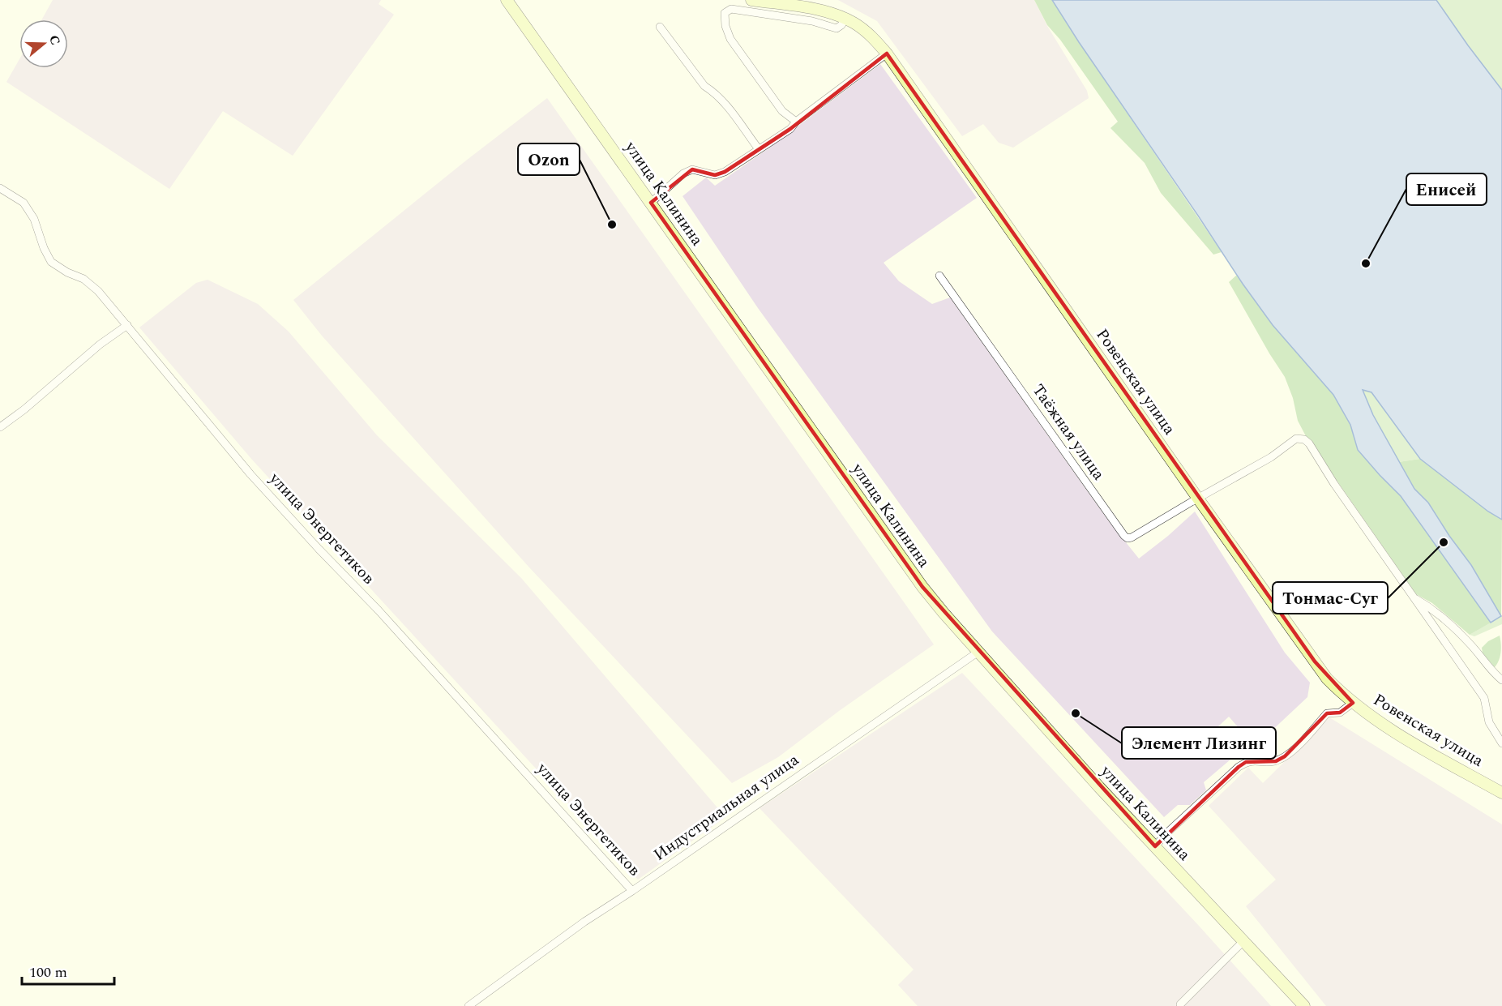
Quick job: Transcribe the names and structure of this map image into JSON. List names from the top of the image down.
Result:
{
  "streets": {
    "main road": ["улица Калинина", "Ровенская улица"],
    "street": ["Таёжная улица", "улица Энергетиков", "Индустриальная улица"]
  },
  "crossings": [
    ["улица Калинина", "Индустриальная улица"],
    ["Ровенская улица", "Таёжная улица"],
    ["улица Энергетиков", "Индустриальная улица"]
  ],
  "places": [
    "Ozon",
    "Енисей",
    "Тонмас-Суг",
    "Элемент Лизинг"
  ],
  "scale_bar": "100 m",
  "north": "right"
}
